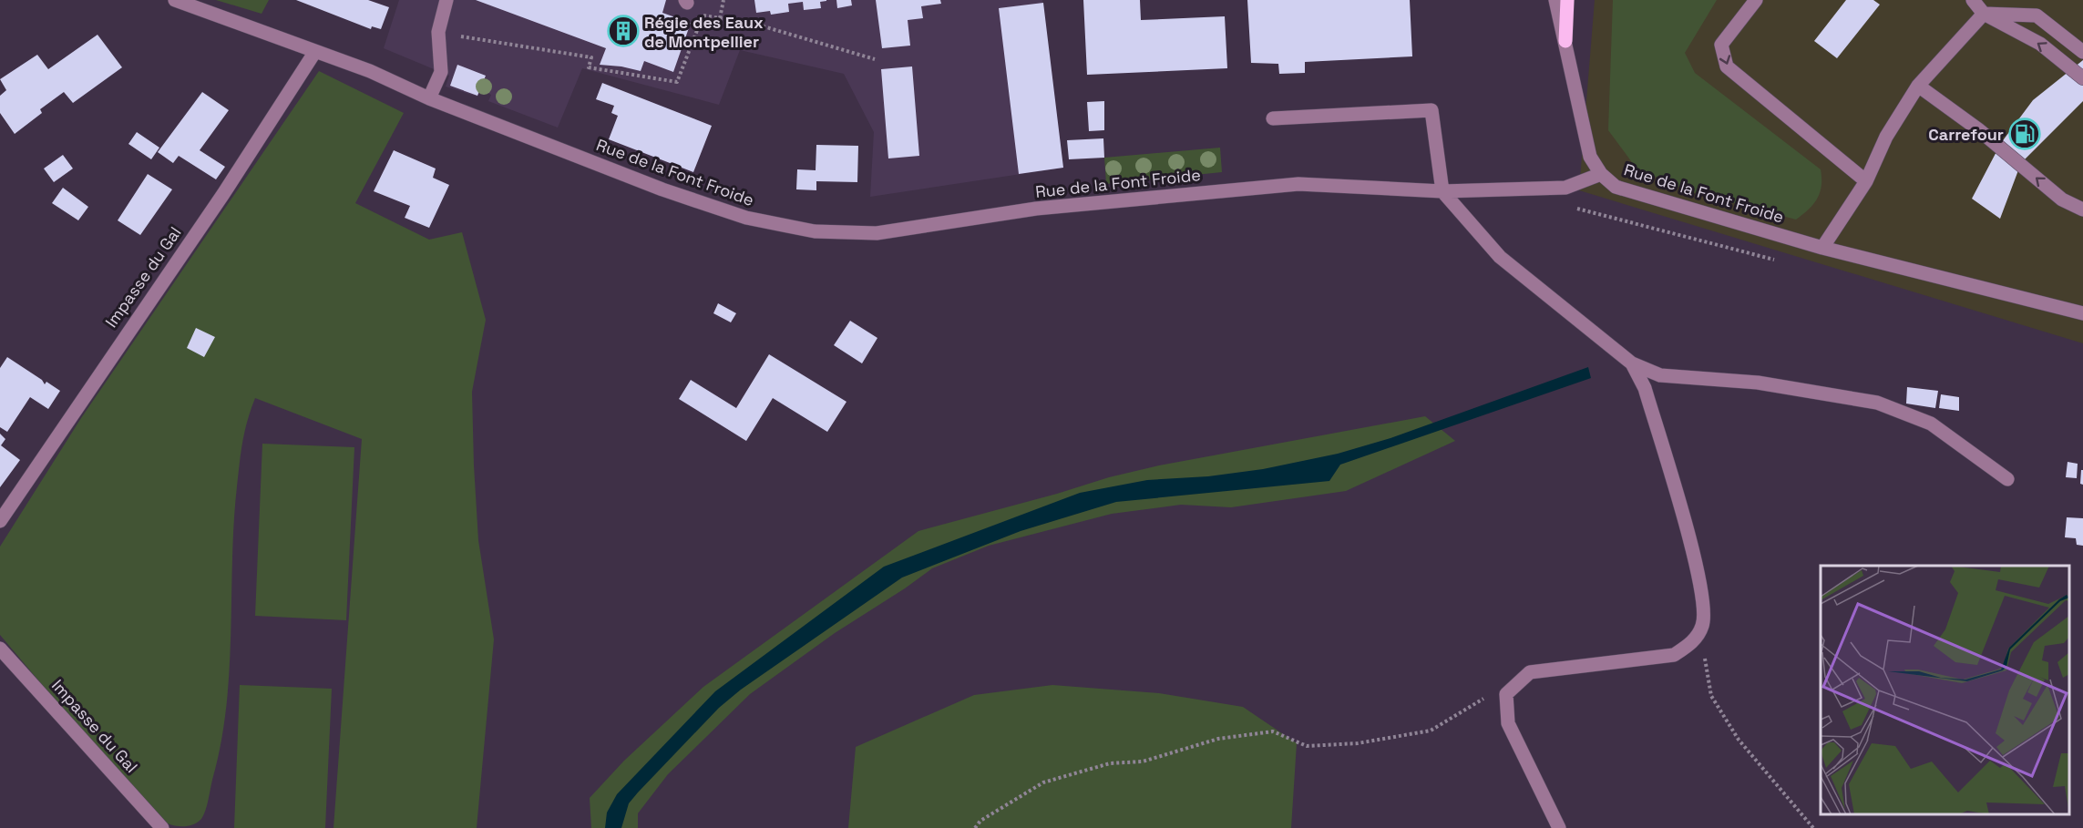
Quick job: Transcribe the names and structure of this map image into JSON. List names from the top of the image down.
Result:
{
  "streets": {
    "street": ["Rue de la Font Froide", "Impasse du Gal"]
  },
  "crossings": [
    ["Rue de la Font Froide", "Impasse du Gal"]
  ],
  "places": {
    "building": ["Régie des Eaux de Montpellier"],
    "fuel station": ["Carrefour"]
  }
}
